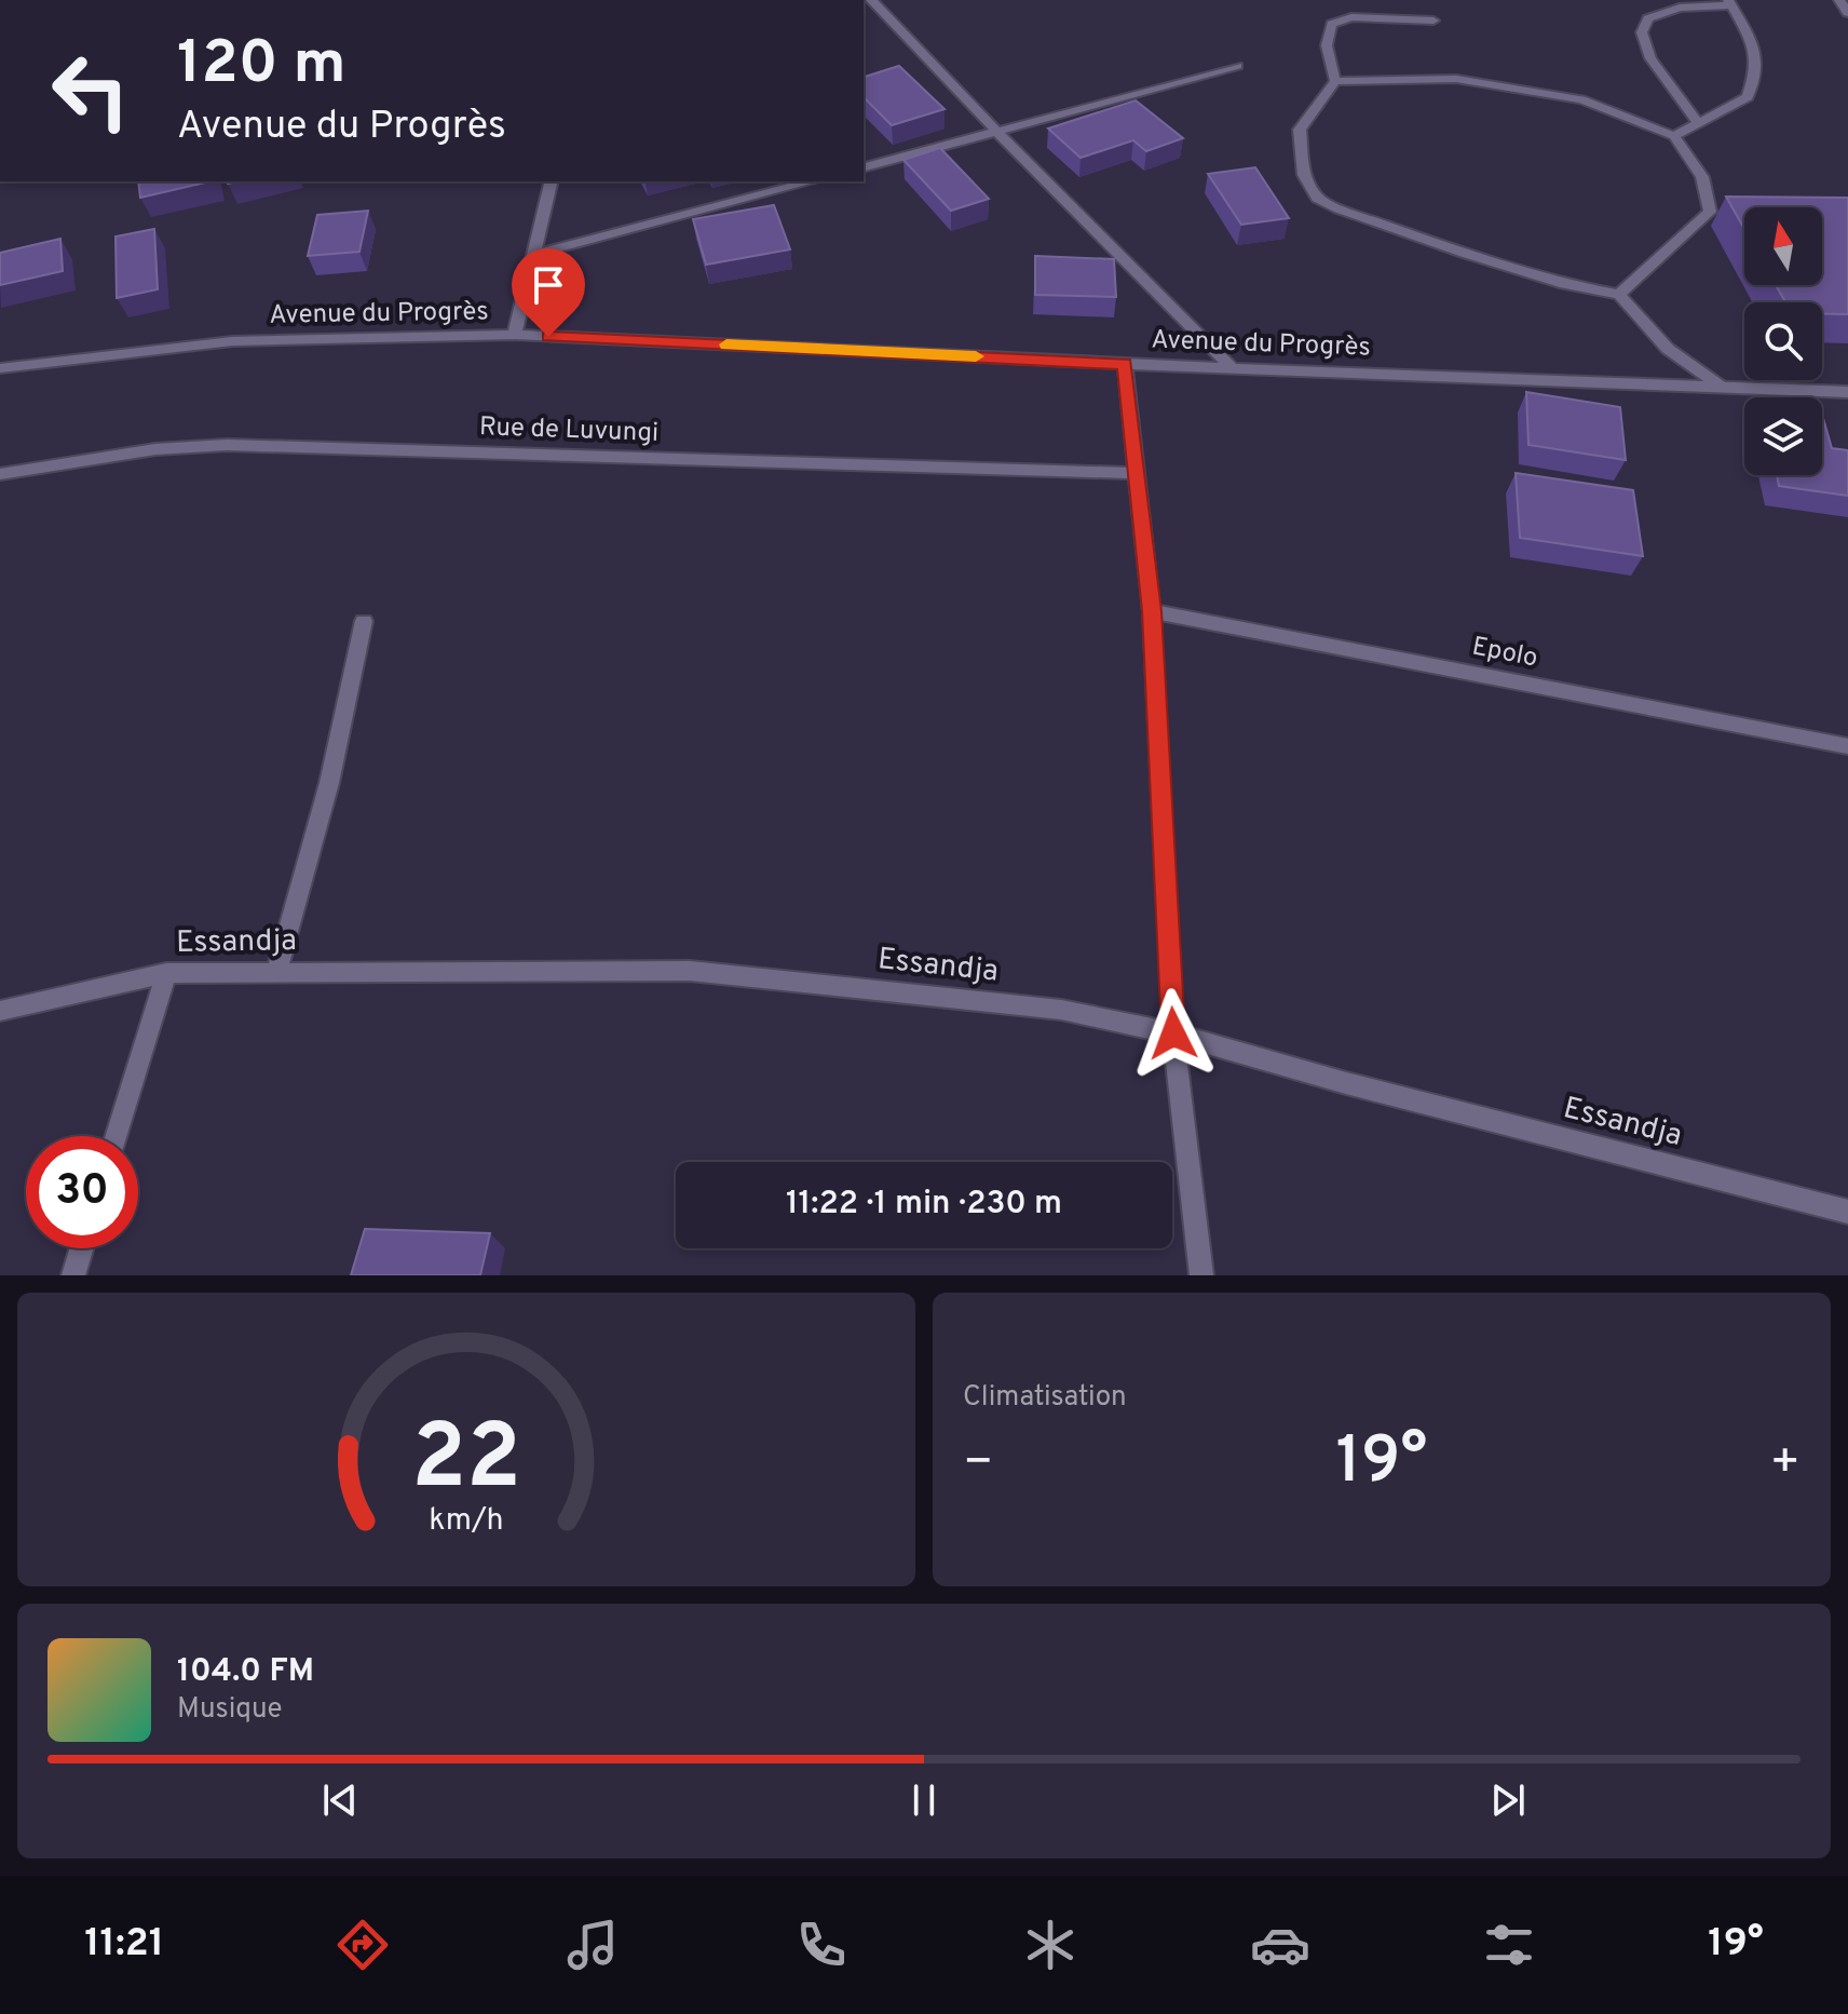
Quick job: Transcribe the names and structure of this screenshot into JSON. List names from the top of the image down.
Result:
{
  "streets": {
    "street": [
      "Avenue du Progrès",
      "Rue de Luvungi",
      "Epolo",
      "Essandja"
    ]
  },
  "north": "top",
  "page": {
    "turn": ["120 m", "Avenue du Progrès"],
    "limit": "30",
    "trip": "11:22 · 1 min · 230 m",
    "tile": "Climatisation",
    "heat": ["−", "19°", "+"],
    "song": ["104.0 FM", "Musique"],
    "tabs": ["11:21", "19°"],
    "gauge": ["22", "km/h"]
  }
}
